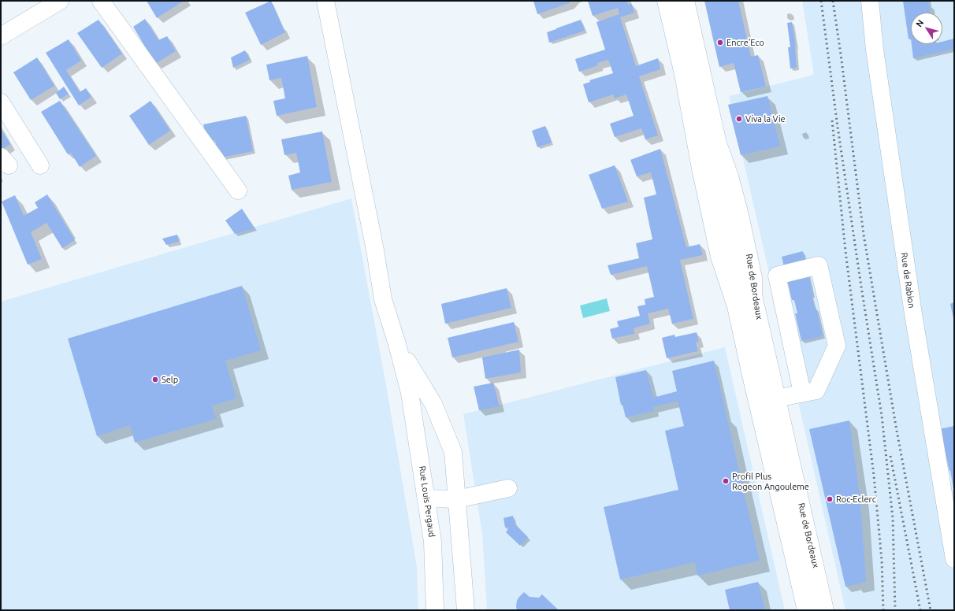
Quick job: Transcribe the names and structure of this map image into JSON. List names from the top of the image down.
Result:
{
  "streets": {
    "street": ["Rue de Rabion", "Rue de Bordeaux", "Rue Louis Pergaud"]
  },
  "places": [
    "Encre'Eco",
    "Viva la Vie",
    "Selp",
    "Profil Plus Rogeon Angouleme",
    "Roc-Eclerc"
  ],
  "north": "top left"
}
